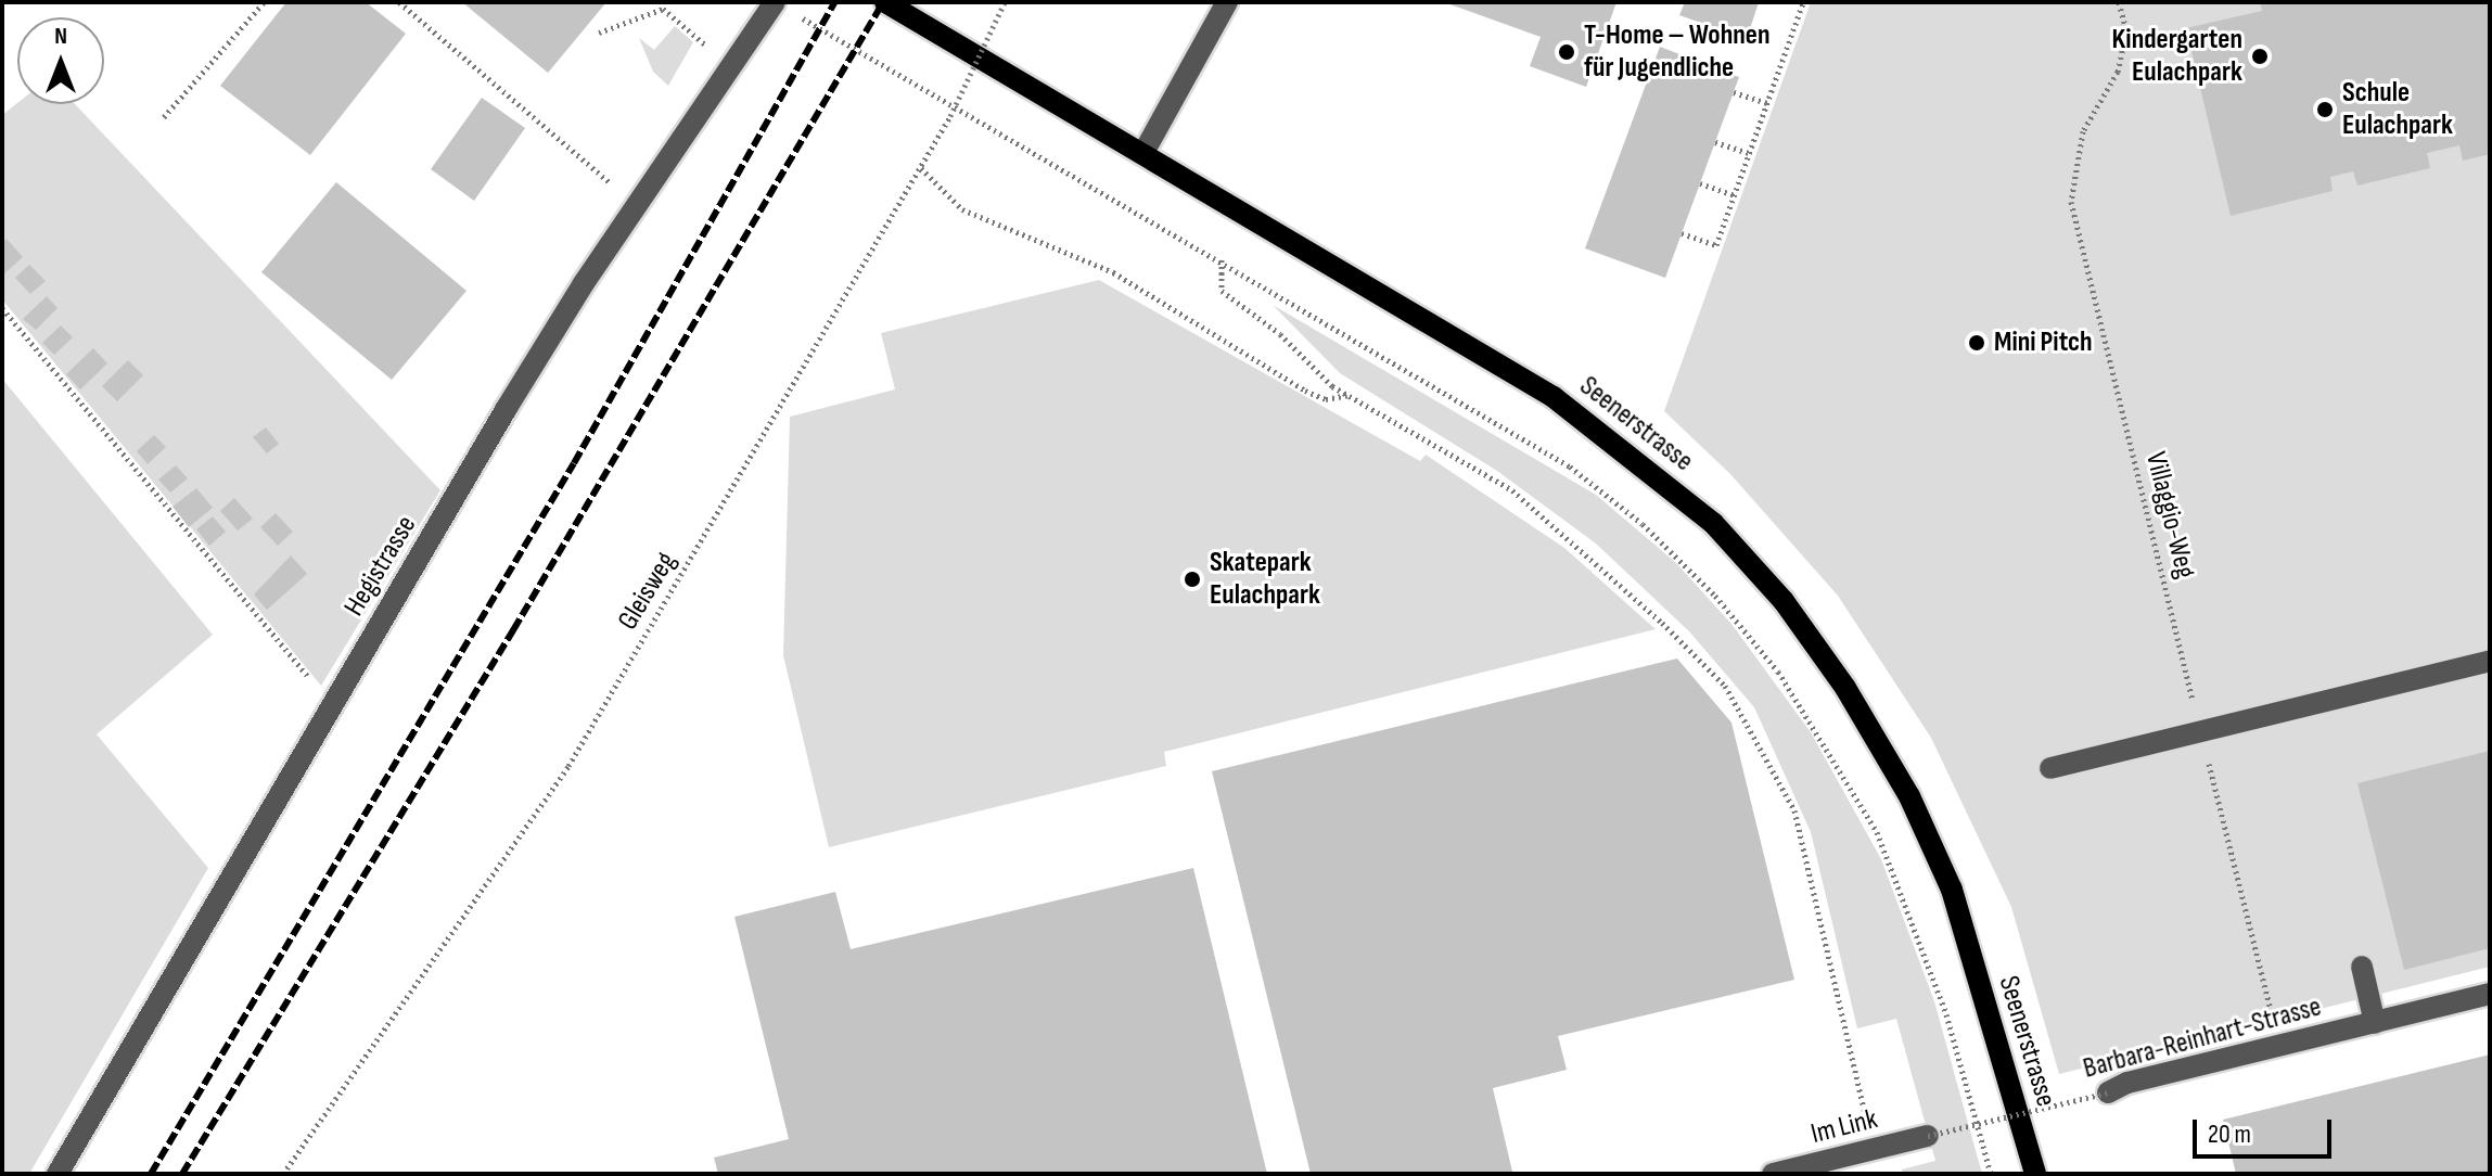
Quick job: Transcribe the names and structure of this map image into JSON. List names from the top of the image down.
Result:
{
  "streets": {
    "main road": ["Seenerstrasse"],
    "street": ["Hegistrasse", "Barbara-Reinhart-Strasse", "Im Link"],
    "path": ["Villaggio-Weg", "Gleisweg"]
  },
  "crossings": [
    ["Villaggio-Weg", "Barbara-Reinhart-Strasse"],
    ["Barbara-Reinhart-Strasse", "Im Link"]
  ],
  "places": [
    "T-Home – Wohnen für Jugendliche",
    "Kindergarten Eulachpark",
    "Schule Eulachpark",
    "Mini Pitch",
    "Skatepark Eulachpark"
  ],
  "scale_bar": "20 m",
  "north": "top"
}
